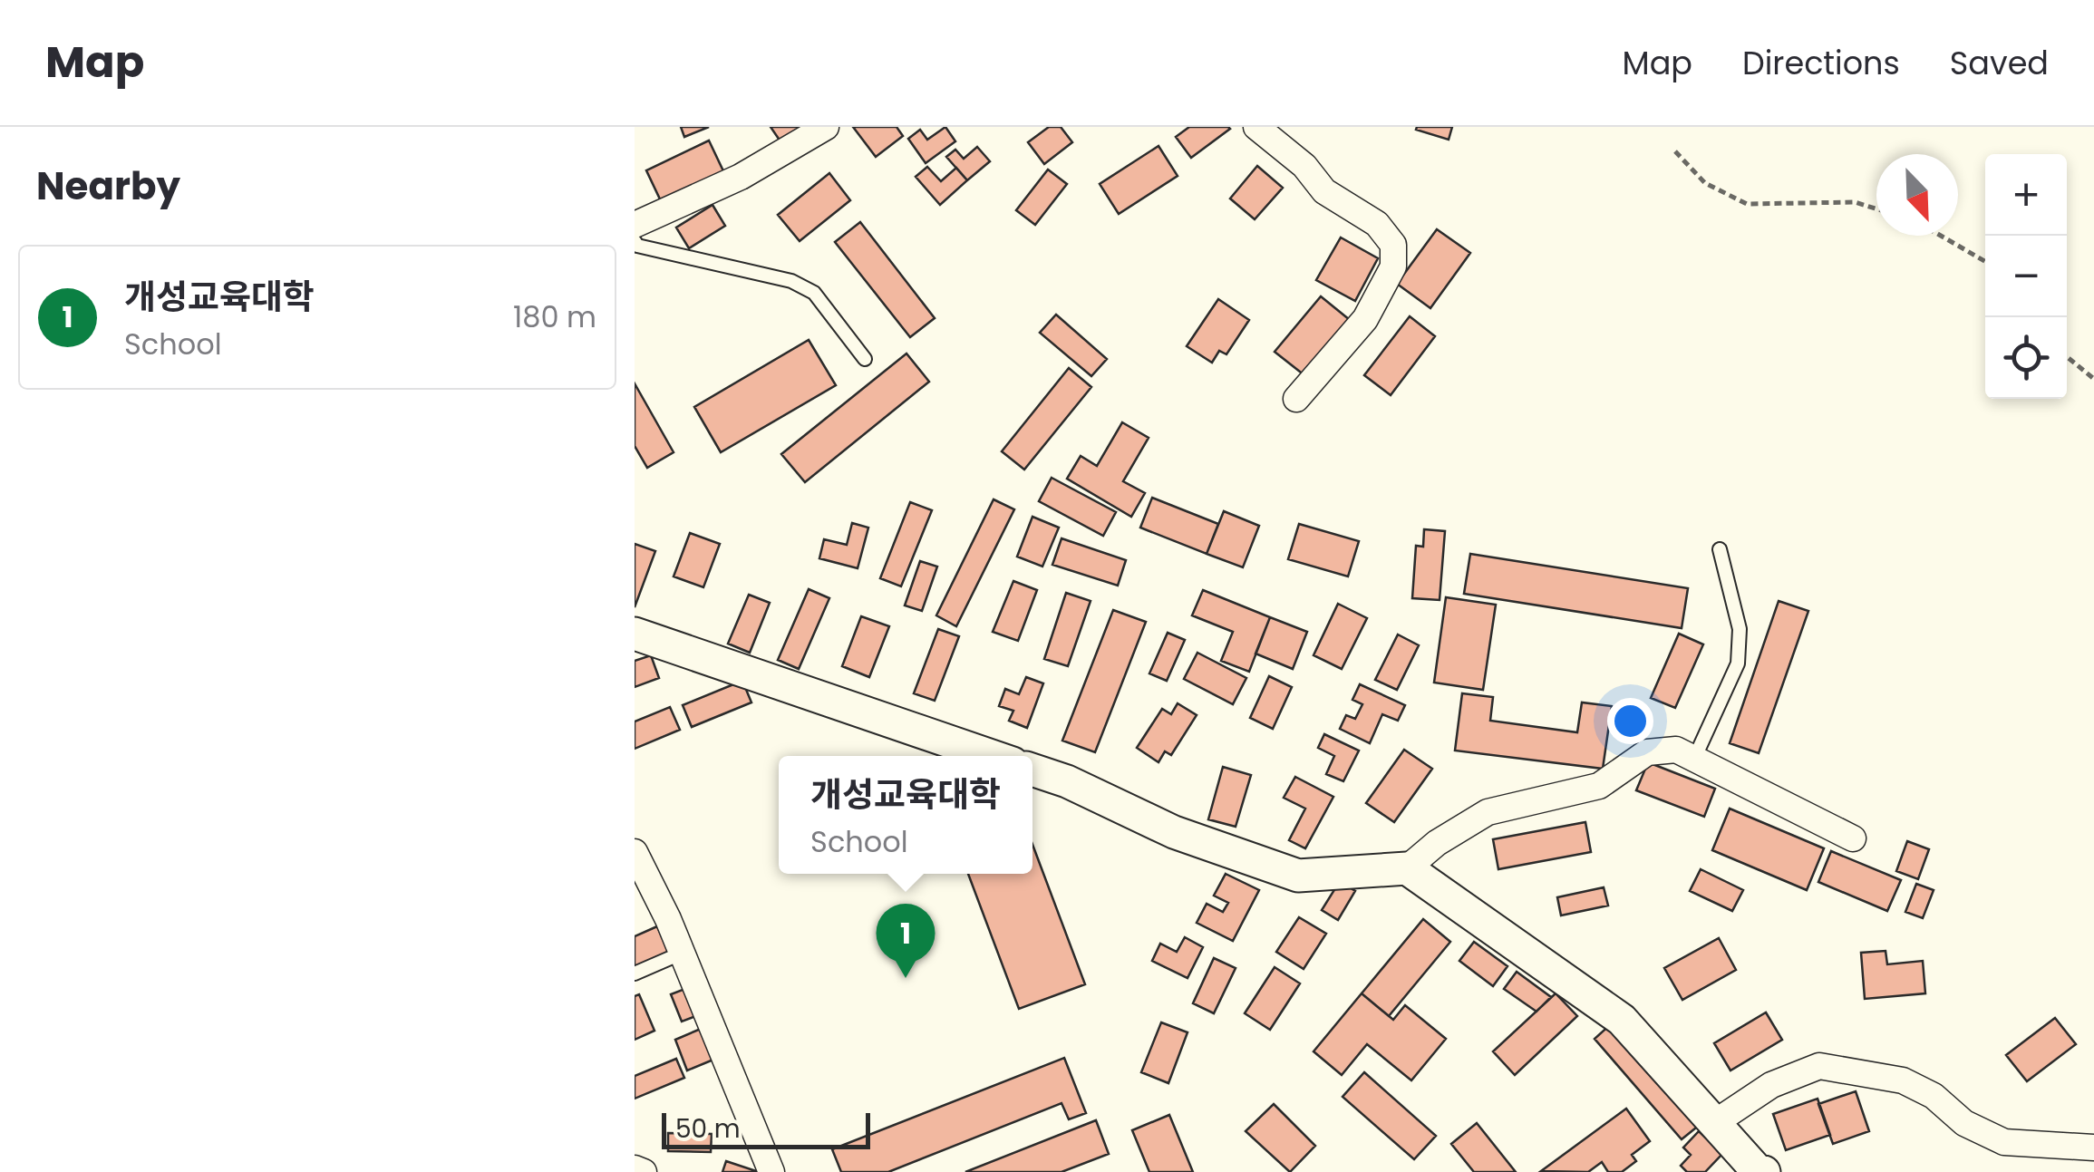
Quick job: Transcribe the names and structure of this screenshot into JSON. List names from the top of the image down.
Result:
{
  "scale_bar": "50 m",
  "north": "bottom right",
  "page": {
    "header": "Map",
    "nav": ["Map", "Directions", "Saved"],
    "heading": "Nearby",
    "map_buttons": ["+", "−"],
    "list": [
      {
        "mark": "1",
        "name": "개성교육대학",
        "note": "School",
        "value": "180 m"
      }
    ],
    "popup": ["개성교육대학", "School"],
    "pins": "1",
    "scale": "50 m"
  }
}
